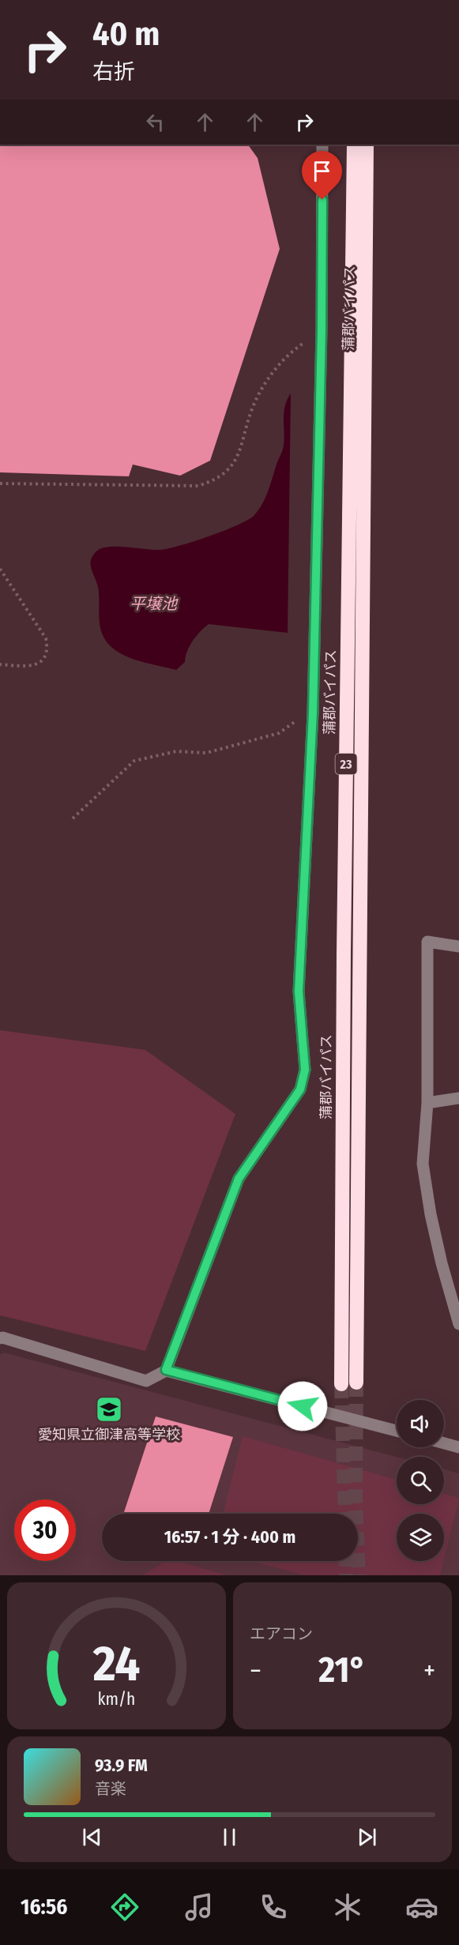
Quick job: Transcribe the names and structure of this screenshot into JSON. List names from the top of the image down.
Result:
{
  "streets": {
    "highway": ["蒲郡バイパス", "23"]
  },
  "water": ["平壌池"],
  "places": {
    "school or university": ["愛知県立御津高等学校"]
  },
  "page": {
    "turn": ["40 m", "右折"],
    "limit": "30",
    "trip": "16:57 · 1 分 · 400 m",
    "tile": "エアコン",
    "heat": ["−", "21°", "+"],
    "song": ["93.9 FM", "音楽"],
    "tabs": "16:56",
    "gauge": ["24", "km/h"]
  }
}
